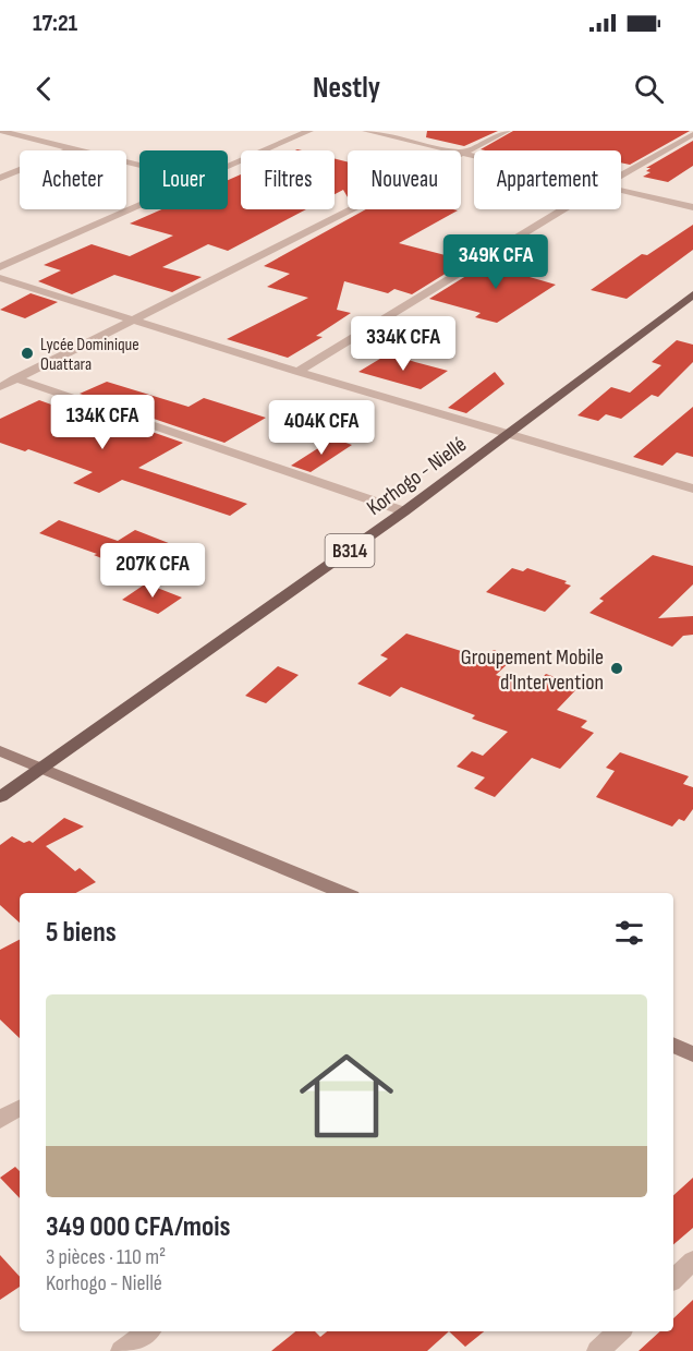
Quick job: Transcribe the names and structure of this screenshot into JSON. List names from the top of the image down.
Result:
{
  "streets": {
    "main road": ["Korhogo - Niellé", "B314"]
  },
  "places": ["Lycée Dominique Ouattara", "Groupement Mobile d'Intervention"],
  "page": {
    "status": "17:21",
    "header": "Nestly",
    "chip": [
      "Acheter",
      "Louer",
      "Filtres",
      "Nouveau",
      "Appartement"
    ],
    "price": [
      "349K CFA",
      "334K CFA",
      "134K CFA",
      "404K CFA",
      "207K CFA"
    ],
    "heading": "5 biens",
    "list": [
      {
        "name": "349 000 CFA/mois",
        "note": "3 pièces · 110 m² · Korhogo - Niellé"
      }
    ]
  }
}
